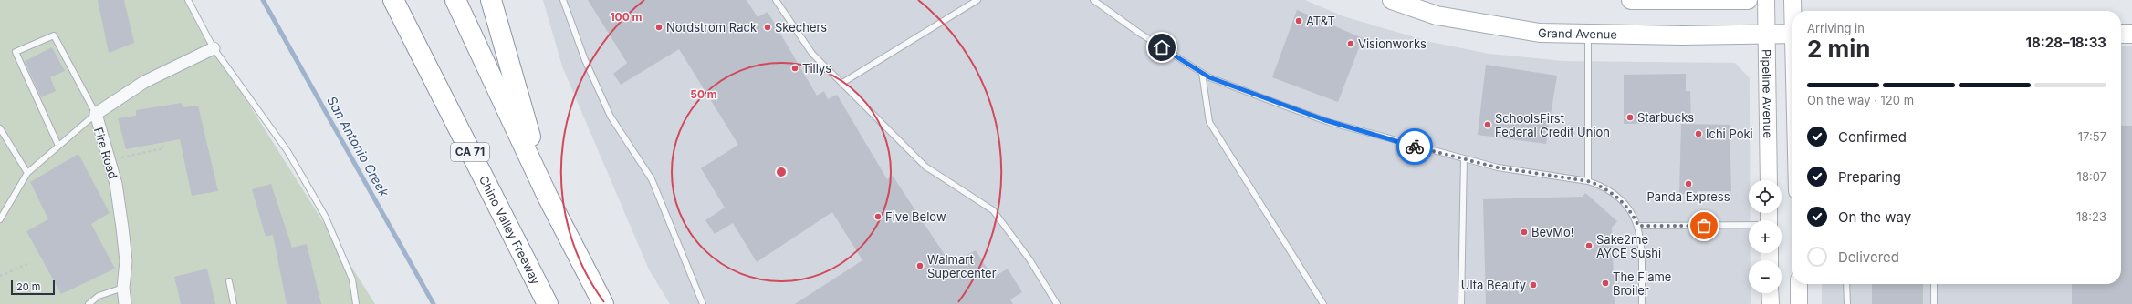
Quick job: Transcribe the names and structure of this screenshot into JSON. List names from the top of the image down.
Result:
{
  "streets": {
    "highway": ["CA 71", "Chino Valley Freeway"],
    "main road": ["Grand Avenue", "Pipeline Avenue"],
    "street": ["Fire Road"]
  },
  "crossings": [
    ["Grand Avenue", "Pipeline Avenue"]
  ],
  "water": ["San Antonio Creek"],
  "places": [
    "AT&T",
    "Nordstrom Rack",
    "Skechers",
    "Visionworks",
    "Tillys",
    "Starbucks",
    "SchoolsFirst Federal Credit Union",
    "Ichi Poki",
    "Panda Express",
    "Five Below",
    "BevMo!",
    "Sake2me AYCE Sushi",
    "Walmart Supercenter",
    "The Flame Broiler",
    "Ulta Beauty"
  ],
  "scale_bar": "20 m",
  "page": {
    "heading": ["2 min", "Arriving in", "18:28–18:33"],
    "bar": "On the way · 120 m",
    "list": [
      ["Confirmed", "17:57"],
      ["Preparing", "18:07"],
      ["On the way", "18:23"],
      "Delivered"
    ],
    "map_buttons": ["+", "−"],
    "scale": "20 m"
  },
  "rings": ["100 m", "50 m"]
}
